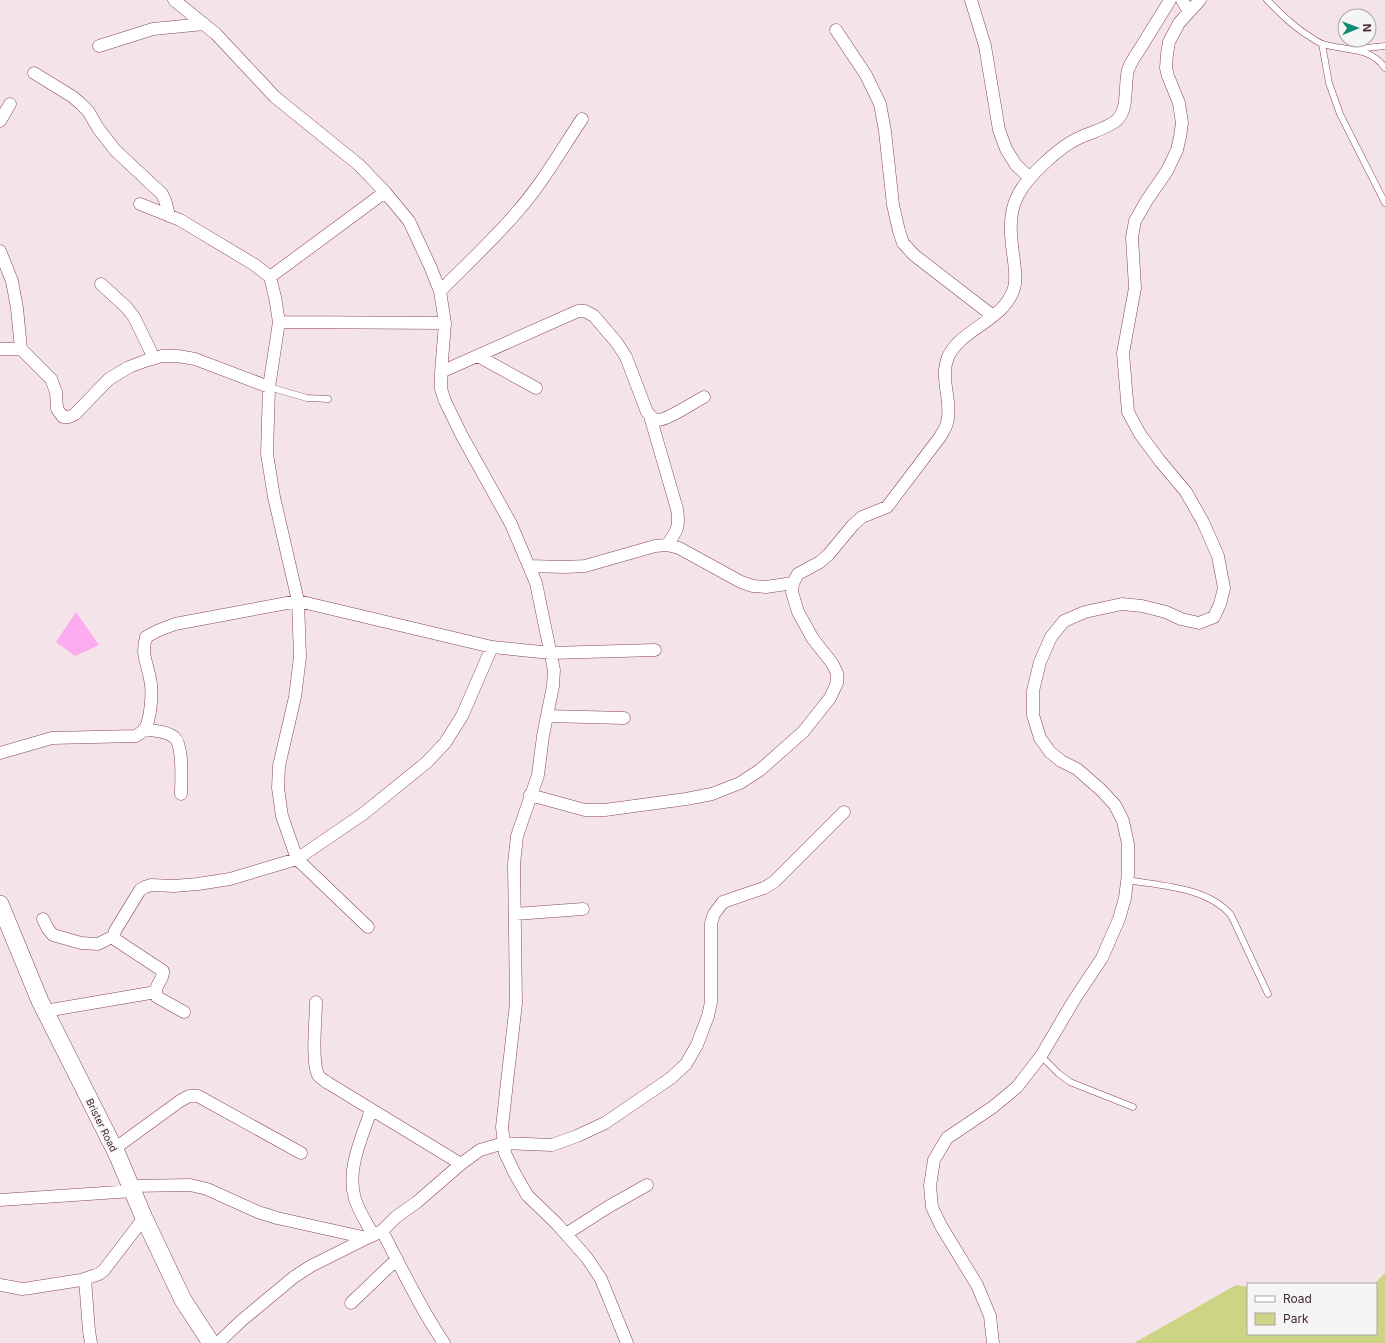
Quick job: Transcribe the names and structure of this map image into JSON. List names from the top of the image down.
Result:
{
  "streets": {
    "street": ["Brister Road"]
  },
  "legend": ["Road", "Park"],
  "north": "right"
}
